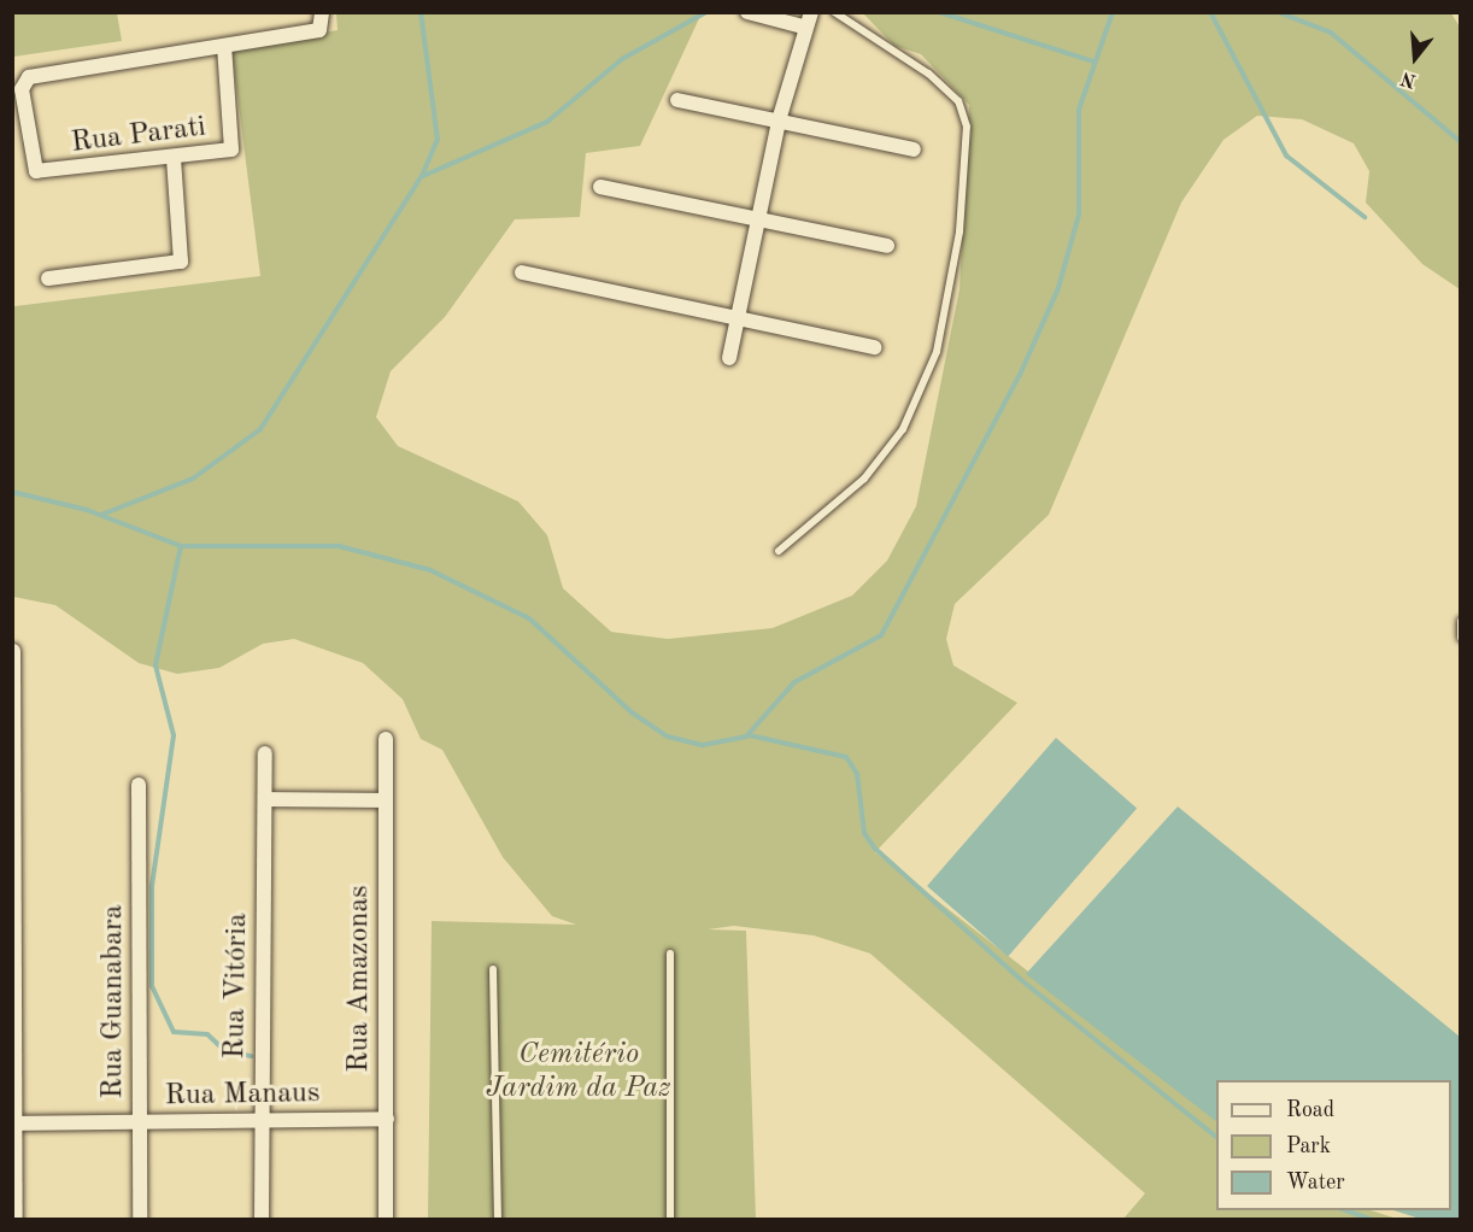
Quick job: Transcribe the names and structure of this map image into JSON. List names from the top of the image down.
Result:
{
  "streets": {
    "street": [
      "Rua Parati",
      "Rua Amazonas",
      "Rua Vitória",
      "Rua Guanabara",
      "Rua Manaus"
    ]
  },
  "crossings": [
    ["Rua Amazonas", "Rua Manaus"],
    ["Rua Vitória", "Rua Manaus"],
    ["Rua Guanabara", "Rua Manaus"]
  ],
  "parks": ["Cemitério Jardim da Paz"],
  "legend": ["Road", "Park", "Water"],
  "north": "bottom"
}
